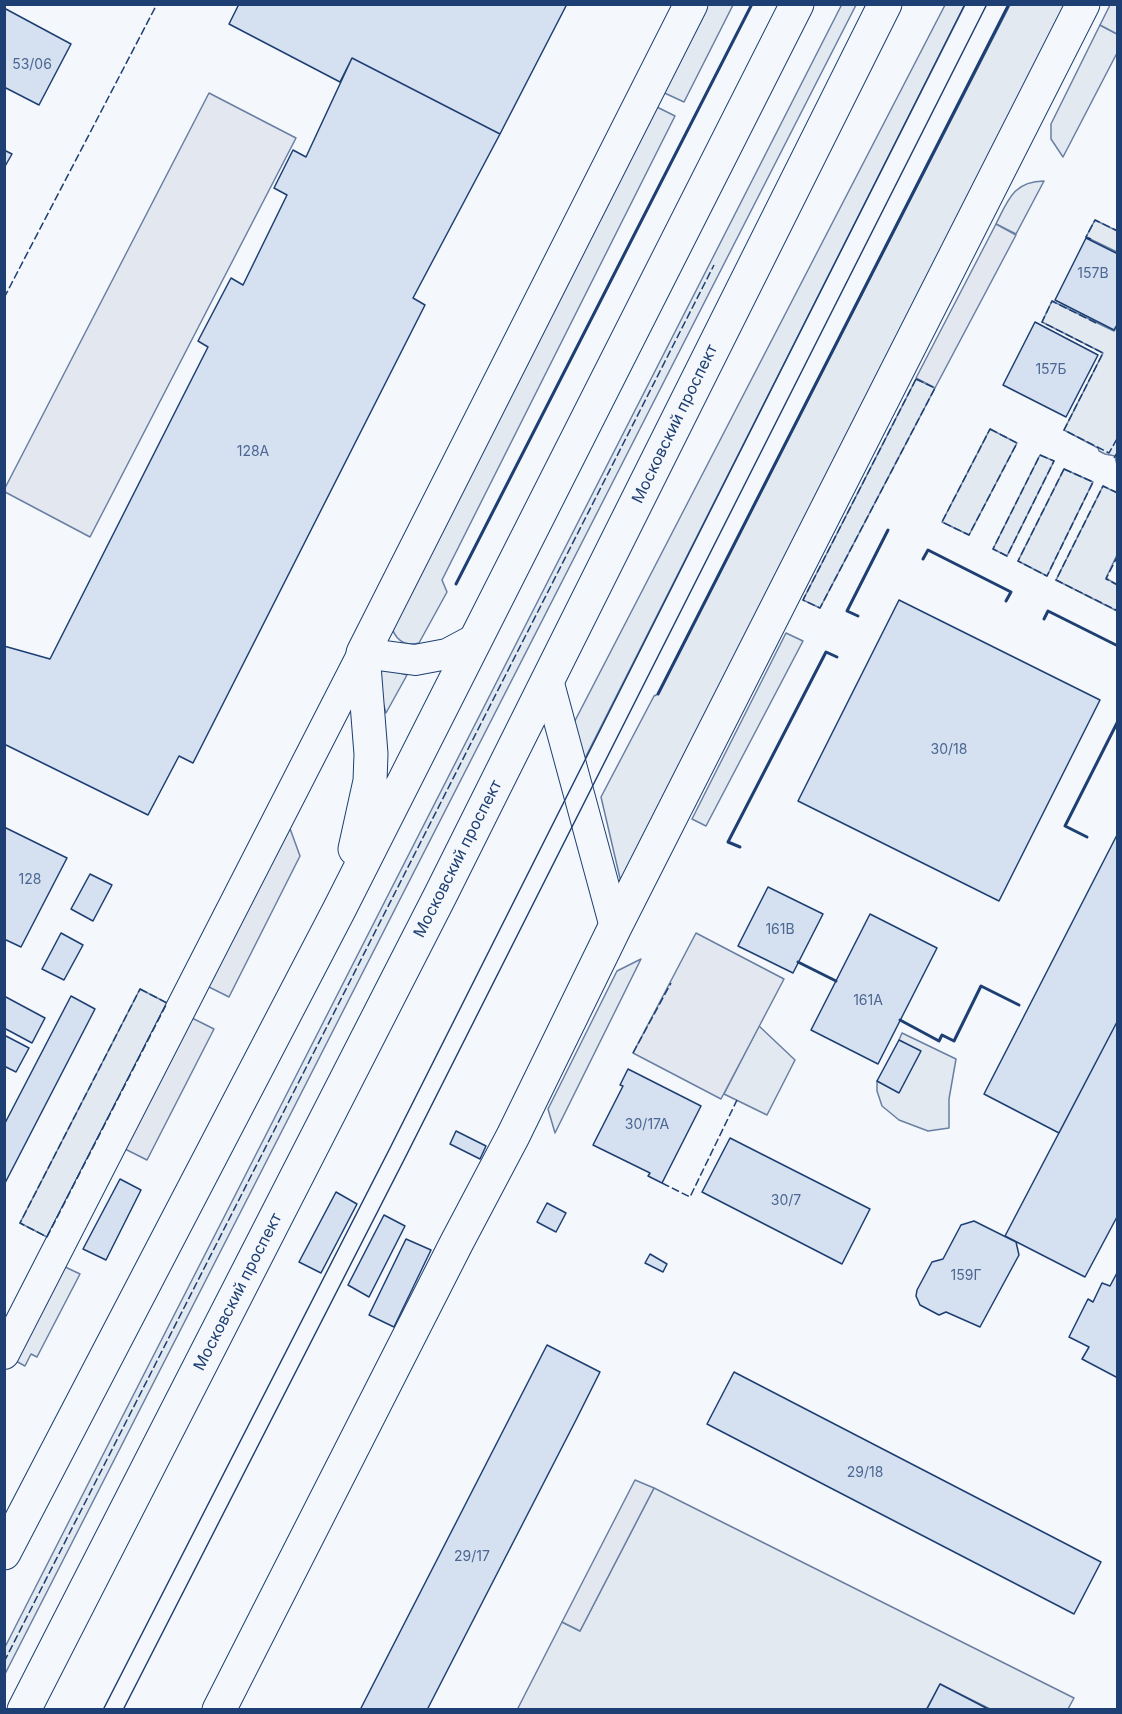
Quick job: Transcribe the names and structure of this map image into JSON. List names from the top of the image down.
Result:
{
  "streets": {
    "main road": ["Московский проспект"]
  },
  "house_numbers": [
    "53/06",
    "157В",
    "157Б",
    "128А",
    "30/18",
    "128",
    "161В",
    "161А",
    "30/17А",
    "30/7",
    "159Г",
    "29/18",
    "29/17"
  ]
}
